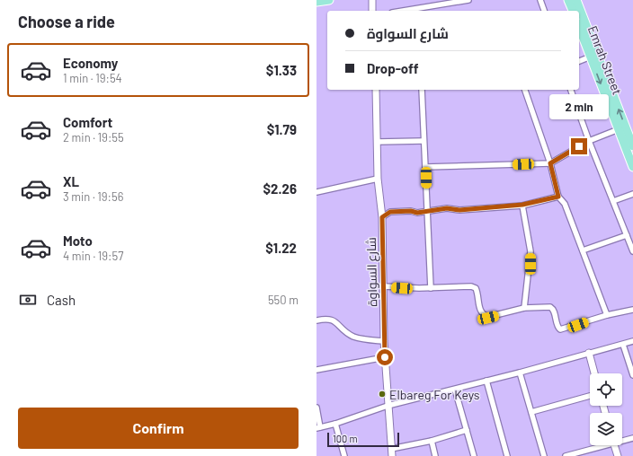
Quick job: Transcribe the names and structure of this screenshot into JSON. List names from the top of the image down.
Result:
{
  "streets": {
    "main road": ["Emrah Street"],
    "street": ["شارع السواوة"]
  },
  "places": ["Elbareg For Keys"],
  "scale_bar": "100 m",
  "page": {
    "heading": "Choose a ride",
    "banner": ["شارع السواوة", "Drop-off"],
    "list": [
      {
        "name": "Economy",
        "note": "1 min · 19:54",
        "value": "$1.33"
      },
      {
        "name": "Comfort",
        "note": "2 min · 19:55",
        "value": "$1.79"
      },
      {
        "name": "XL",
        "note": "3 min · 19:56",
        "value": "$2.26"
      },
      {
        "name": "Moto",
        "note": "4 min · 19:57",
        "value": "$1.22"
      }
    ],
    "bubble": "2 min",
    "pay": ["Cash", "550 m"],
    "buttons": "Confirm",
    "scale": "100 m"
  }
}
